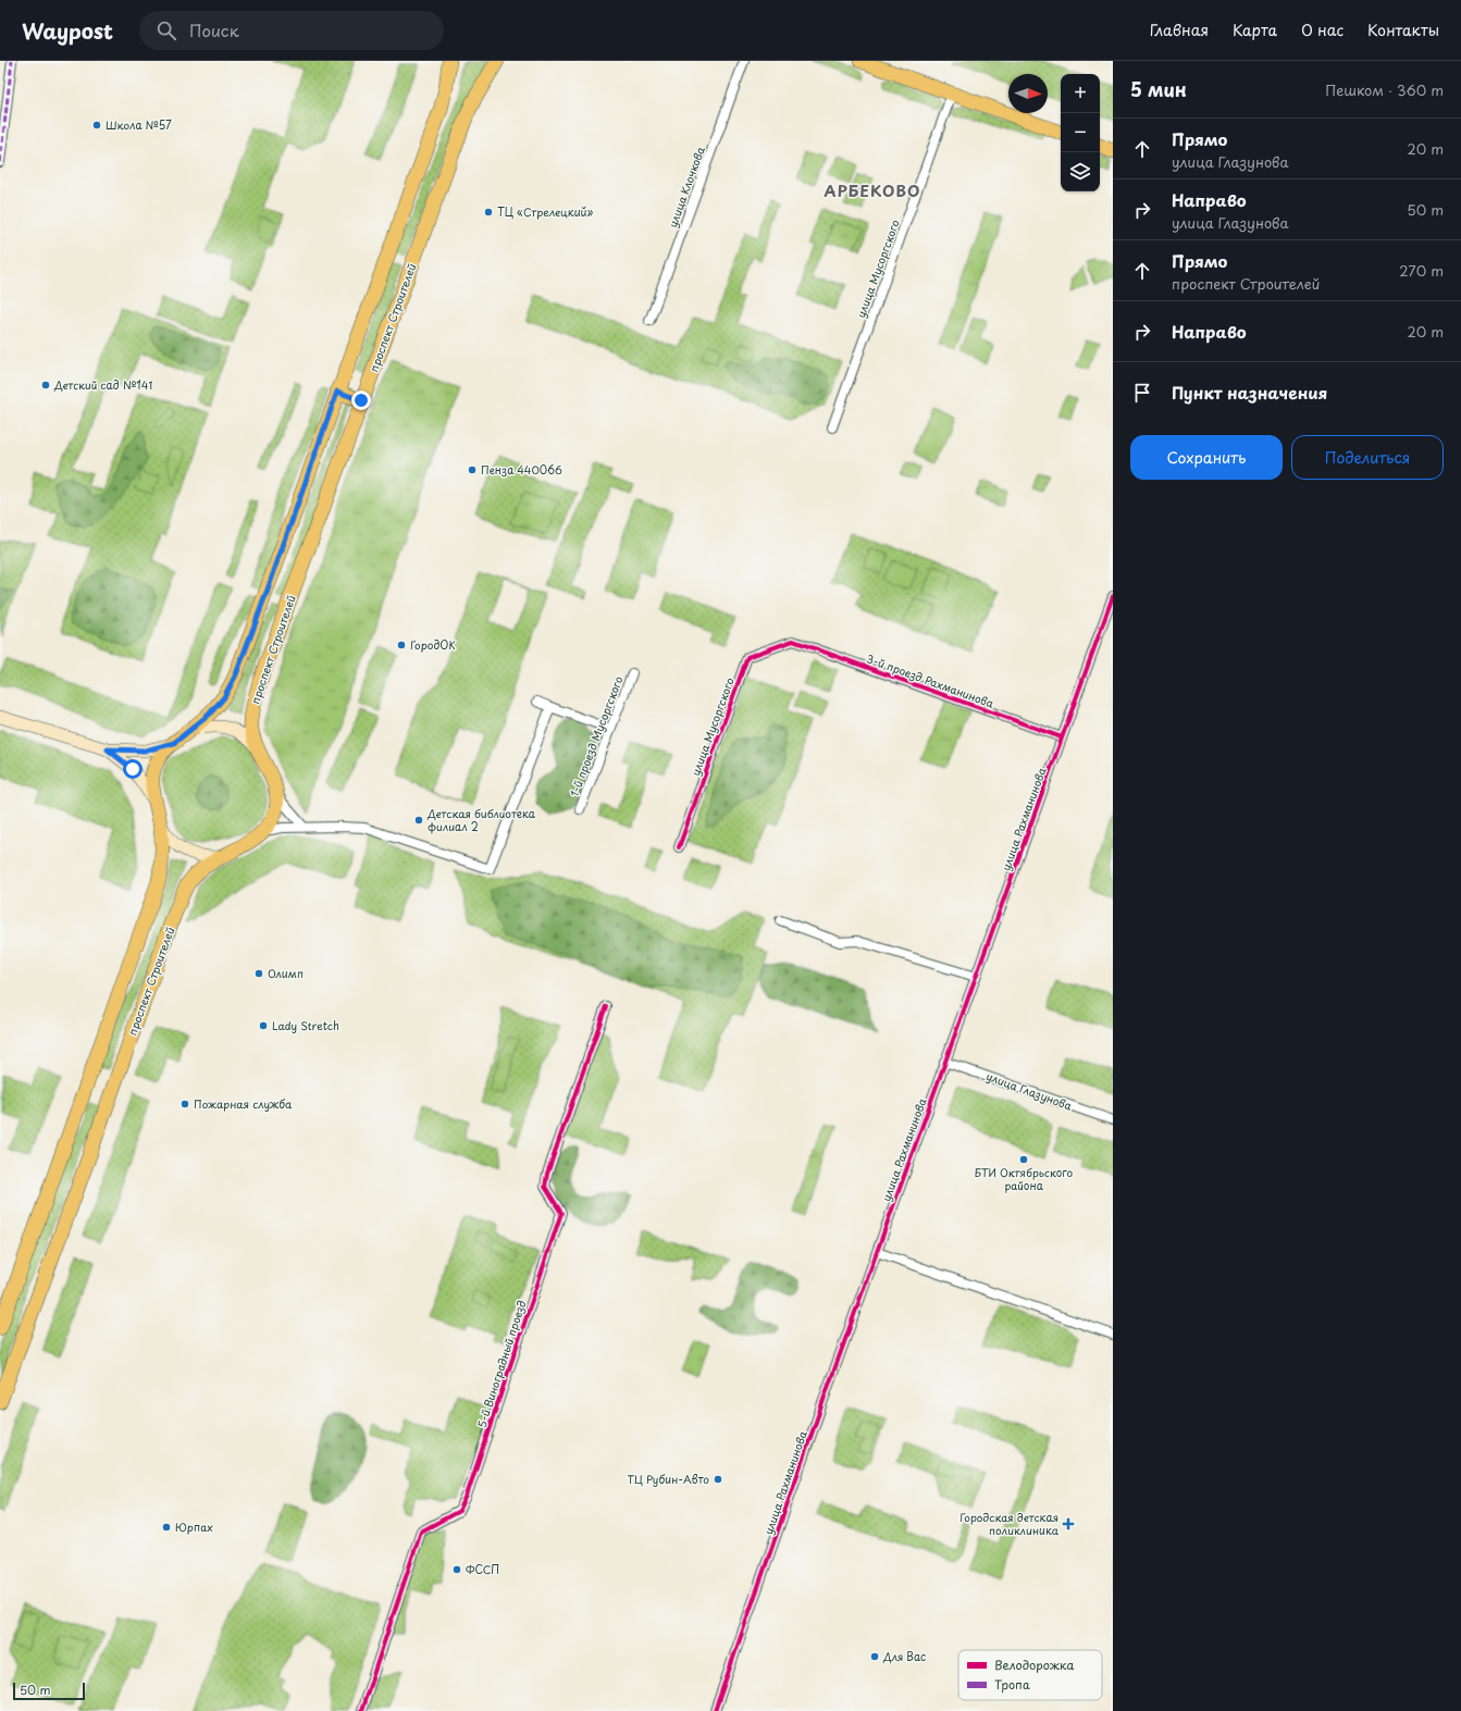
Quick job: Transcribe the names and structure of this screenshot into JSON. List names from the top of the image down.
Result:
{
  "streets": {
    "main road": ["проспект Строителей"],
    "street": [
      "улица Клочкова",
      "улица Мусоргского",
      "3-й проезд Рахманинова",
      "1-й проезд Мусоргского",
      "улица Рахманинова",
      "улица Глазунова",
      "5-й Виноградный проезд"
    ]
  },
  "crossings": [
    ["улица Мусоргского", "3-й проезд Рахманинова"],
    ["3-й проезд Рахманинова", "улица Рахманинова"],
    ["улица Рахманинова", "улица Глазунова"]
  ],
  "districts": ["АРБЕКОВО"],
  "places": {
    "other": [
      "Школа №57",
      "ТЦ «Стрелецкий»",
      "Детский сад №141",
      "Пенза 440066",
      "ГородОК",
      "Детская библиотека филиал 2",
      "Олимп",
      "Lady Stretch",
      "Пожарная служба",
      "БТИ Октябрьского района",
      "ТЦ Рубин-Авто",
      "Юрпах",
      "ФССП",
      "Для Вас"
    ],
    "health": ["Городская детская поликлиника"]
  },
  "legend": ["Велодорожка", "Тропа"],
  "scale_bar": "50 m",
  "north": "right",
  "page": {
    "header": "Waypost",
    "search": "Поиск",
    "nav": [
      "Главная",
      "Карта",
      "О нас",
      "Контакты"
    ],
    "heading": ["5 мин", "Пешком · 360 m"],
    "map_buttons": ["+", "−"],
    "list": [
      ["Прямо", "улица Глазунова", "20 m"],
      ["Направо", "улица Глазунова", "50 m"],
      ["Прямо", "проспект Строителей", "270 m"],
      ["Направо", "20 m"],
      "Пункт назначения"
    ],
    "buttons": ["Сохранить", "Поделиться"],
    "scale": "50 m"
  }
}
